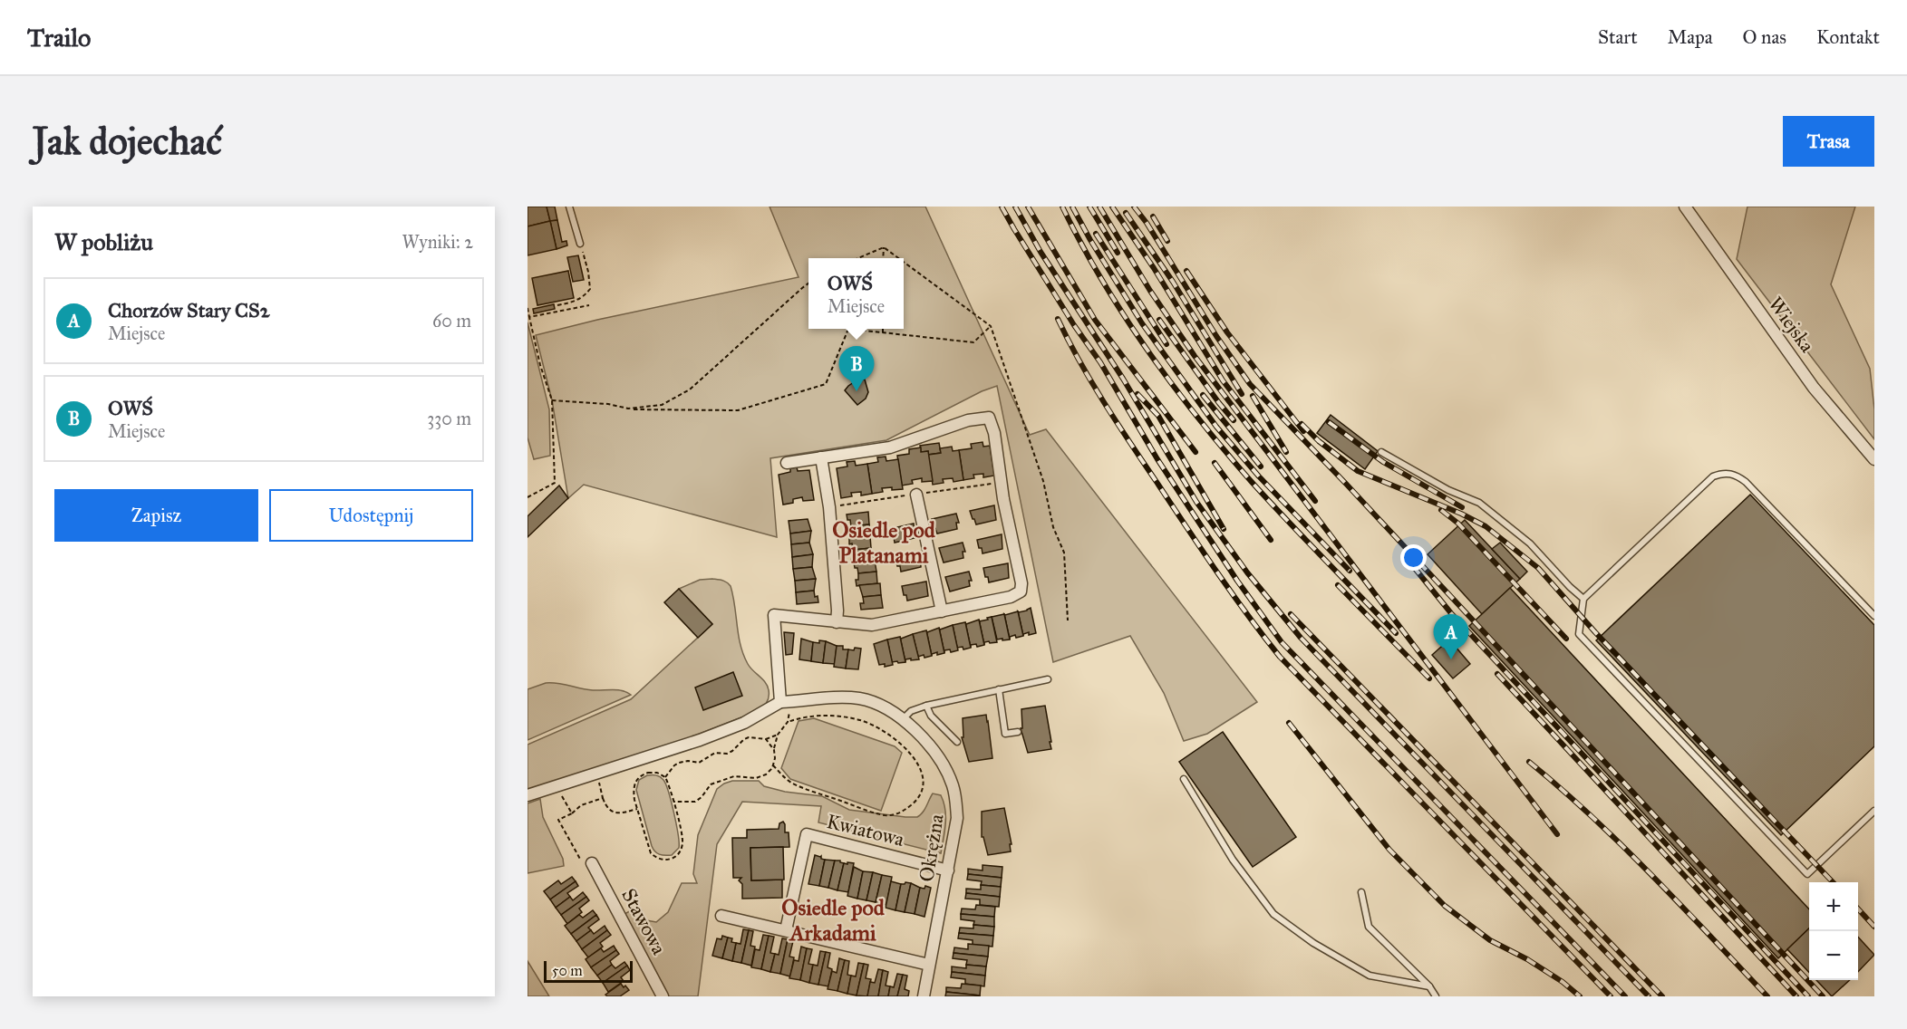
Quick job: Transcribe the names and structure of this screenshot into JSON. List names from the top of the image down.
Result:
{
  "streets": {
    "street": [
      "Wiejska",
      "Kwiatowa",
      "Okrężna",
      "Stawowa"
    ]
  },
  "crossings": [
    ["Kwiatowa", "Okrężna"]
  ],
  "districts": ["Osiedle pod Platanami", "Osiedle pod Arkadami"],
  "scale_bar": "50 m",
  "page": {
    "header": "Trailo",
    "nav": [
      "Start",
      "Mapa",
      "O nas",
      "Kontakt"
    ],
    "buttons": [
      "Trasa",
      ["Zapisz", "Udostępnij"]
    ],
    "title": "Jak dojechać",
    "heading": ["W pobliżu", "Wyniki: 2"],
    "popup": ["OWŚ", "Miejsce"],
    "list": [
      {
        "mark": "A",
        "name": "Chorzów Stary CS2",
        "note": "Miejsce",
        "value": "60 m"
      },
      {
        "mark": "B",
        "name": "OWŚ",
        "note": "Miejsce",
        "value": "330 m"
      }
    ],
    "pins": ["B", "A"],
    "map_buttons": ["+", "−"],
    "scale": "50 m"
  }
}
